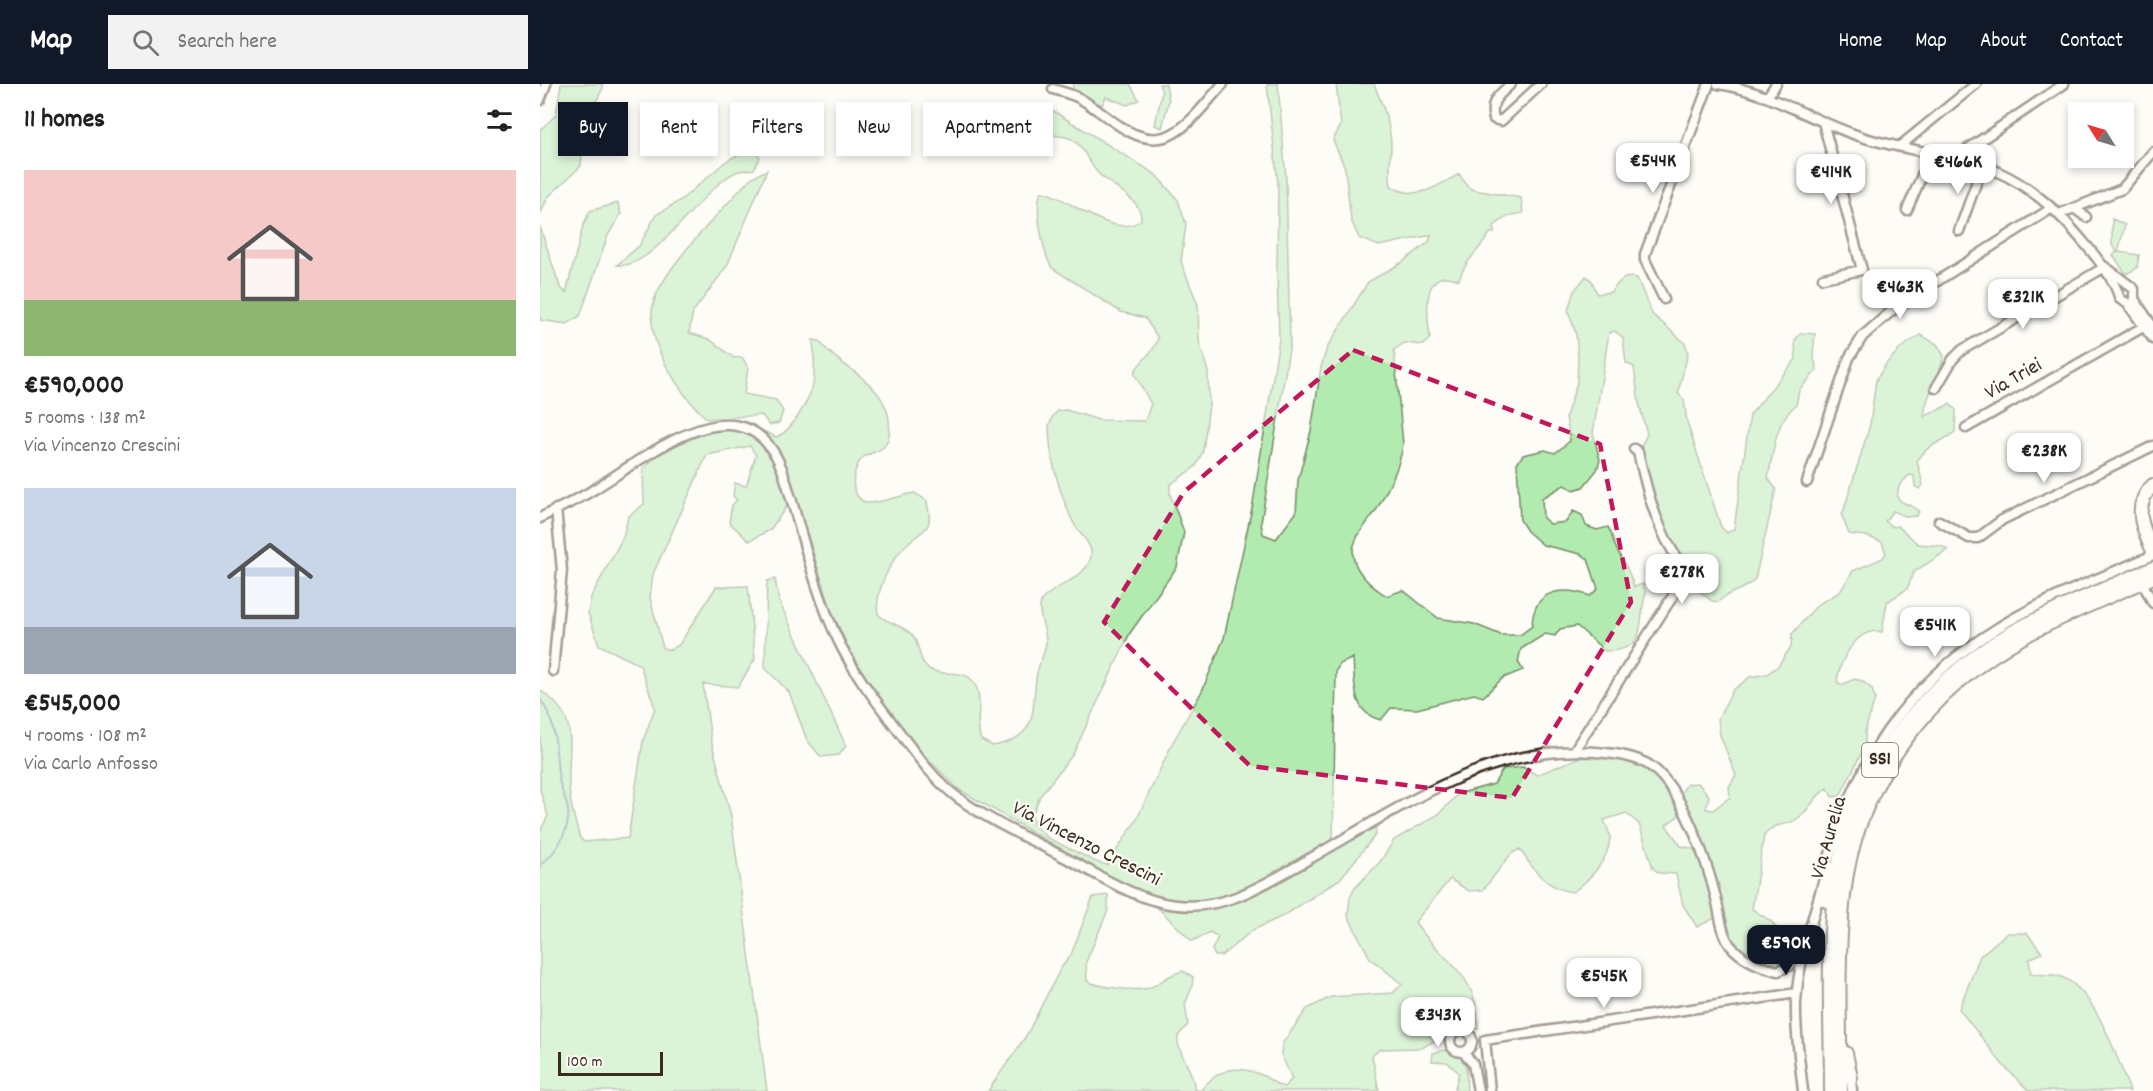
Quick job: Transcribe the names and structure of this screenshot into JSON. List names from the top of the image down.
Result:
{
  "streets": {
    "highway": ["SS1", "Via Aurelia"],
    "street": ["Via Triei", "Via Vincenzo Crescini"]
  },
  "scale_bar": "100 m",
  "north": "top left",
  "page": {
    "header": "Map",
    "search": "Search here",
    "nav": [
      "Home",
      "Map",
      "About",
      "Contact"
    ],
    "heading": "11 homes",
    "chip": [
      "Buy",
      "Rent",
      "Filters",
      "New",
      "Apartment"
    ],
    "price": [
      "€544K",
      "€466K",
      "€414K",
      "€463K",
      "€321K",
      "€238K",
      "€278K",
      "€541K",
      "€590K",
      "€545K",
      "€343K"
    ],
    "list": [
      {
        "name": "€590,000",
        "note": "5 rooms · 138 m² · Via Vincenzo Crescini"
      },
      {
        "name": "€545,000",
        "note": "4 rooms · 108 m² · Via Carlo Anfosso"
      }
    ],
    "scale": "100 m"
  }
}
